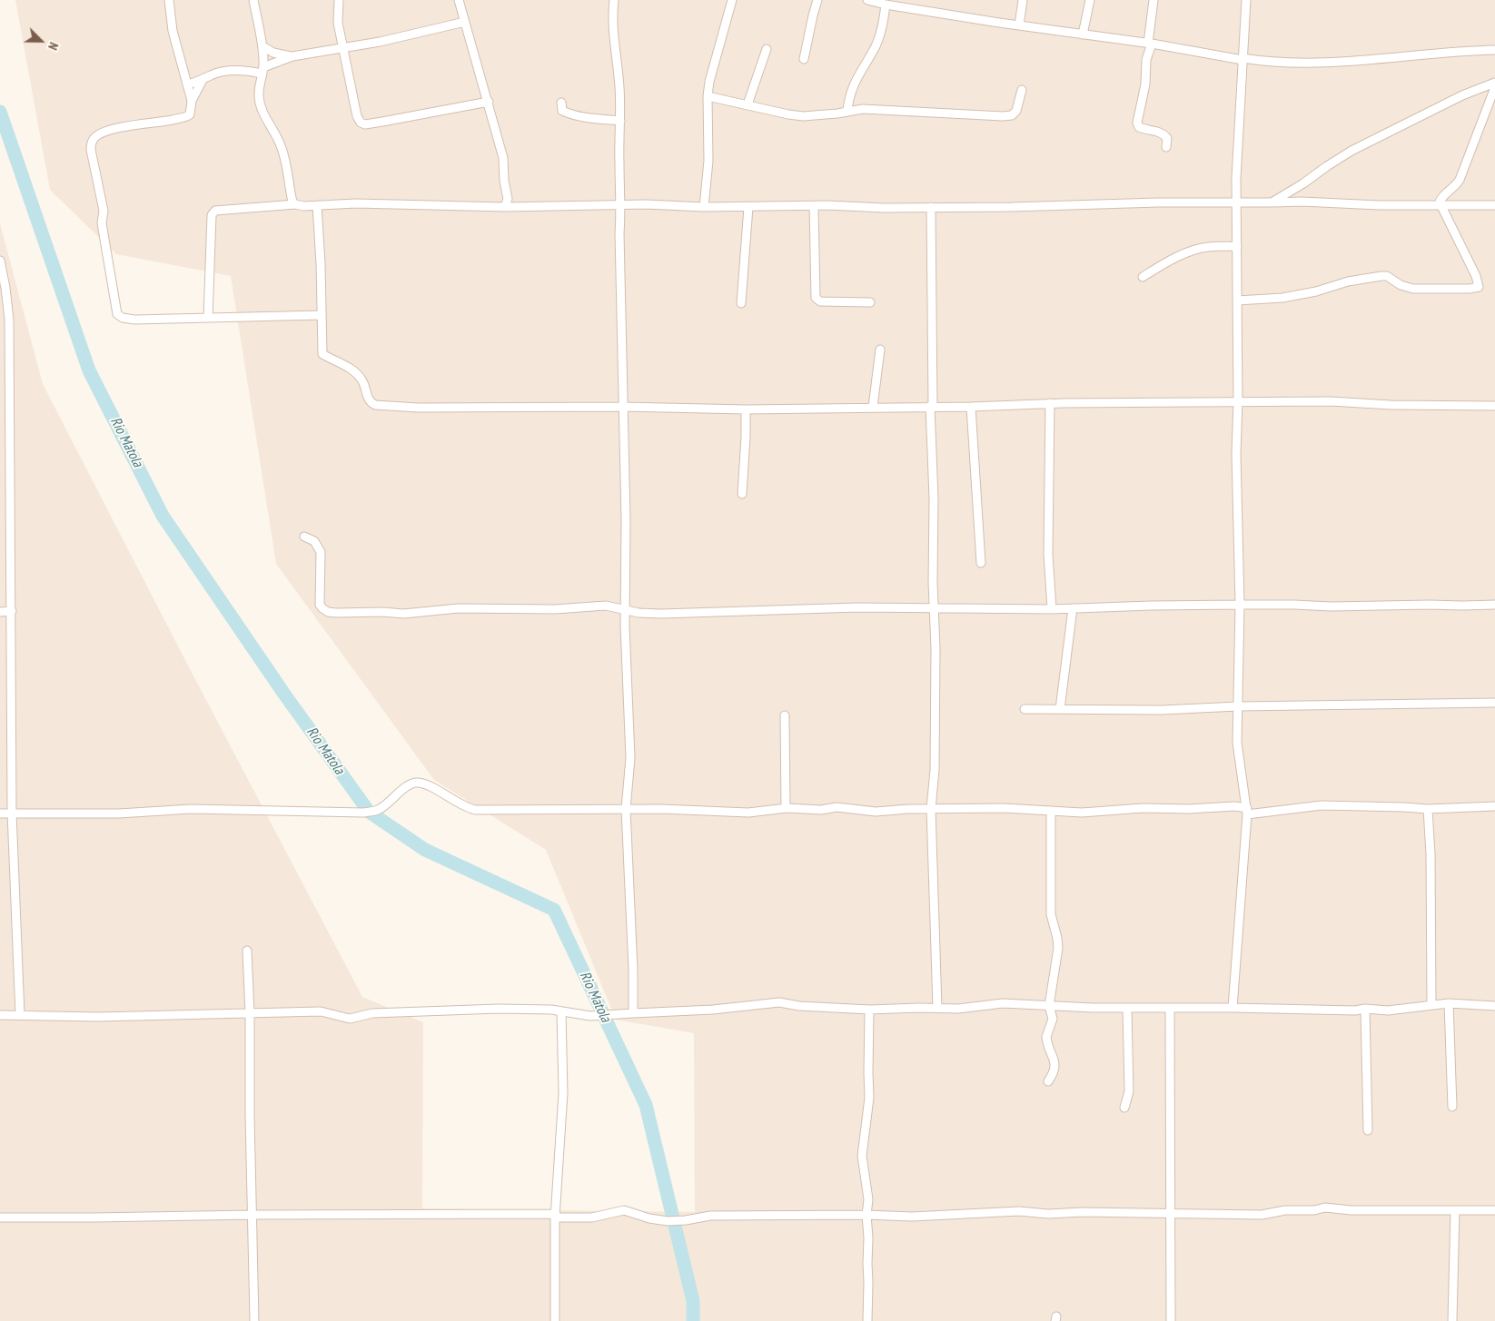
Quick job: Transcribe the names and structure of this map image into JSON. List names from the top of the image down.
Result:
{
  "water": ["Rio Matola"],
  "north": "bottom right"
}
